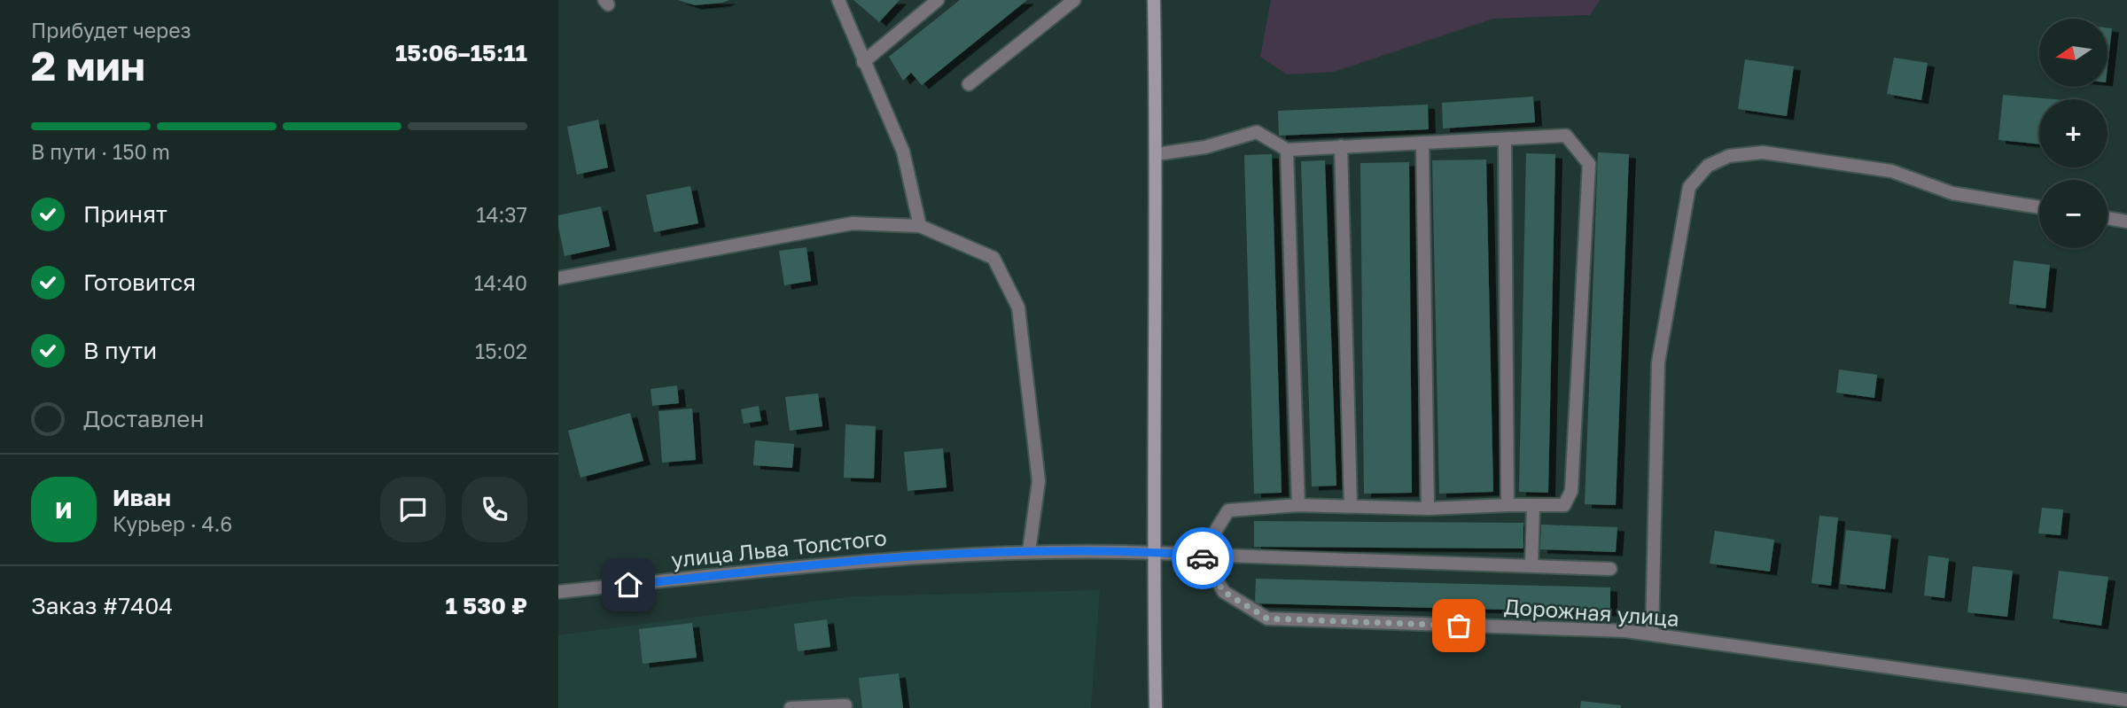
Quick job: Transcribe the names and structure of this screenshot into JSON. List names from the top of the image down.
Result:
{
  "streets": {
    "street": ["улица Льва Толстого", "Дорожная улица"]
  },
  "north": "left",
  "page": {
    "heading": ["2 мин", "Прибудет через", "15:06–15:11"],
    "panel": [
      "Иван",
      "Курьер · 4.6",
      "Заказ #7404",
      "1 530 ₽"
    ],
    "map_buttons": ["+", "−"],
    "bar": "В пути · 150 m",
    "list": [
      ["Принят", "14:37"],
      ["Готовится", "14:40"],
      ["В пути", "15:02"],
      "Доставлен"
    ],
    "round": "И"
  }
}
